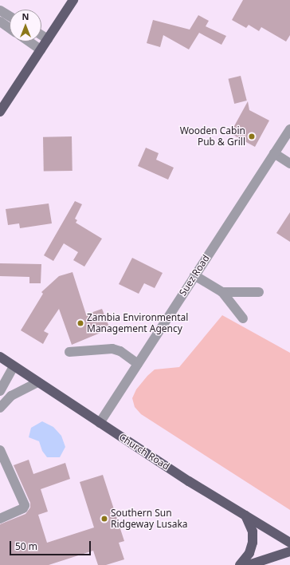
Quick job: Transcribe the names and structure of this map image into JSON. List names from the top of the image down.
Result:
{
  "streets": {
    "main road": ["Church Road"],
    "street": ["Suez Road"]
  },
  "crossings": [
    ["Suez Road", "Church Road"]
  ],
  "places": ["Wooden Cabin Pub & Grill", "Zambia Environmental Management Agency", "Southern Sun Ridgeway Lusaka"],
  "scale_bar": "50 m",
  "north": "top"
}
